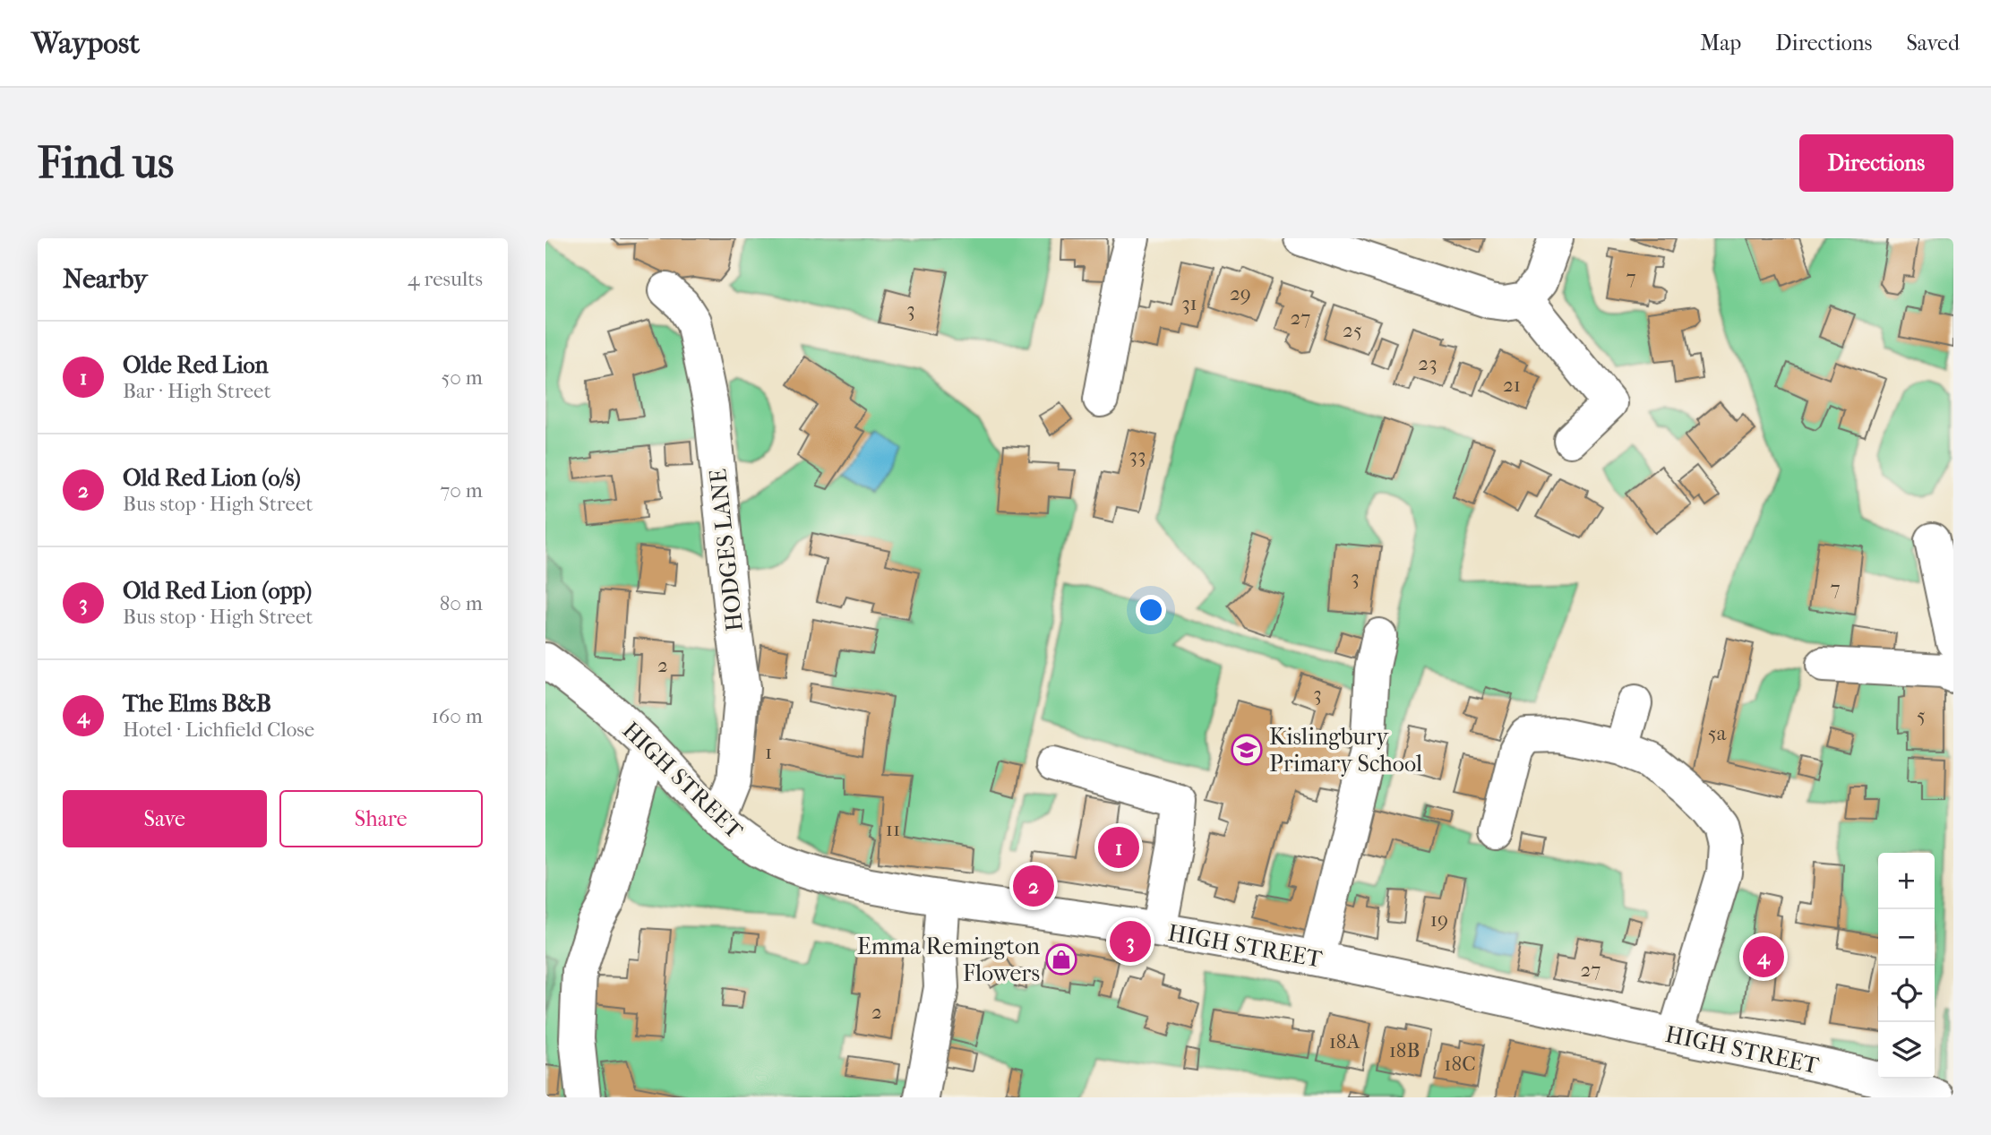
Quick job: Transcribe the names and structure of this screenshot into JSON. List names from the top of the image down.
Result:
{
  "streets": {
    "street": ["HODGES LANE", "HIGH STREET"]
  },
  "crossings": [
    ["HODGES LANE", "HIGH STREET"]
  ],
  "places": {
    "school or university": ["Kislingbury Primary School"],
    "shop": ["Emma Remington Flowers"]
  },
  "house_numbers": [
    "7",
    "29",
    "31",
    "3",
    "27",
    "25",
    "23",
    "21",
    "33",
    "3",
    "7",
    "2",
    "3",
    "5",
    "5a",
    "1",
    "11",
    "19",
    "27",
    "2",
    "18A",
    "18B",
    "18C"
  ],
  "page": {
    "header": "Waypost",
    "nav": ["Map", "Directions", "Saved"],
    "buttons": [
      "Directions",
      ["Save", "Share"]
    ],
    "title": "Find us",
    "heading": ["Nearby", "4 results"],
    "list": [
      {
        "mark": "1",
        "name": "Olde Red Lion",
        "note": "Bar · High Street",
        "value": "50 m"
      },
      {
        "mark": "2",
        "name": "Old Red Lion (o/s)",
        "note": "Bus stop · High Street",
        "value": "70 m"
      },
      {
        "mark": "3",
        "name": "Old Red Lion (opp)",
        "note": "Bus stop · High Street",
        "value": "80 m"
      },
      {
        "mark": "4",
        "name": "The Elms B&B",
        "note": "Hotel · Lichfield Close",
        "value": "160 m"
      }
    ],
    "pins": [
      "1",
      "2",
      "3",
      "4"
    ],
    "map_buttons": ["+", "−"]
  }
}
